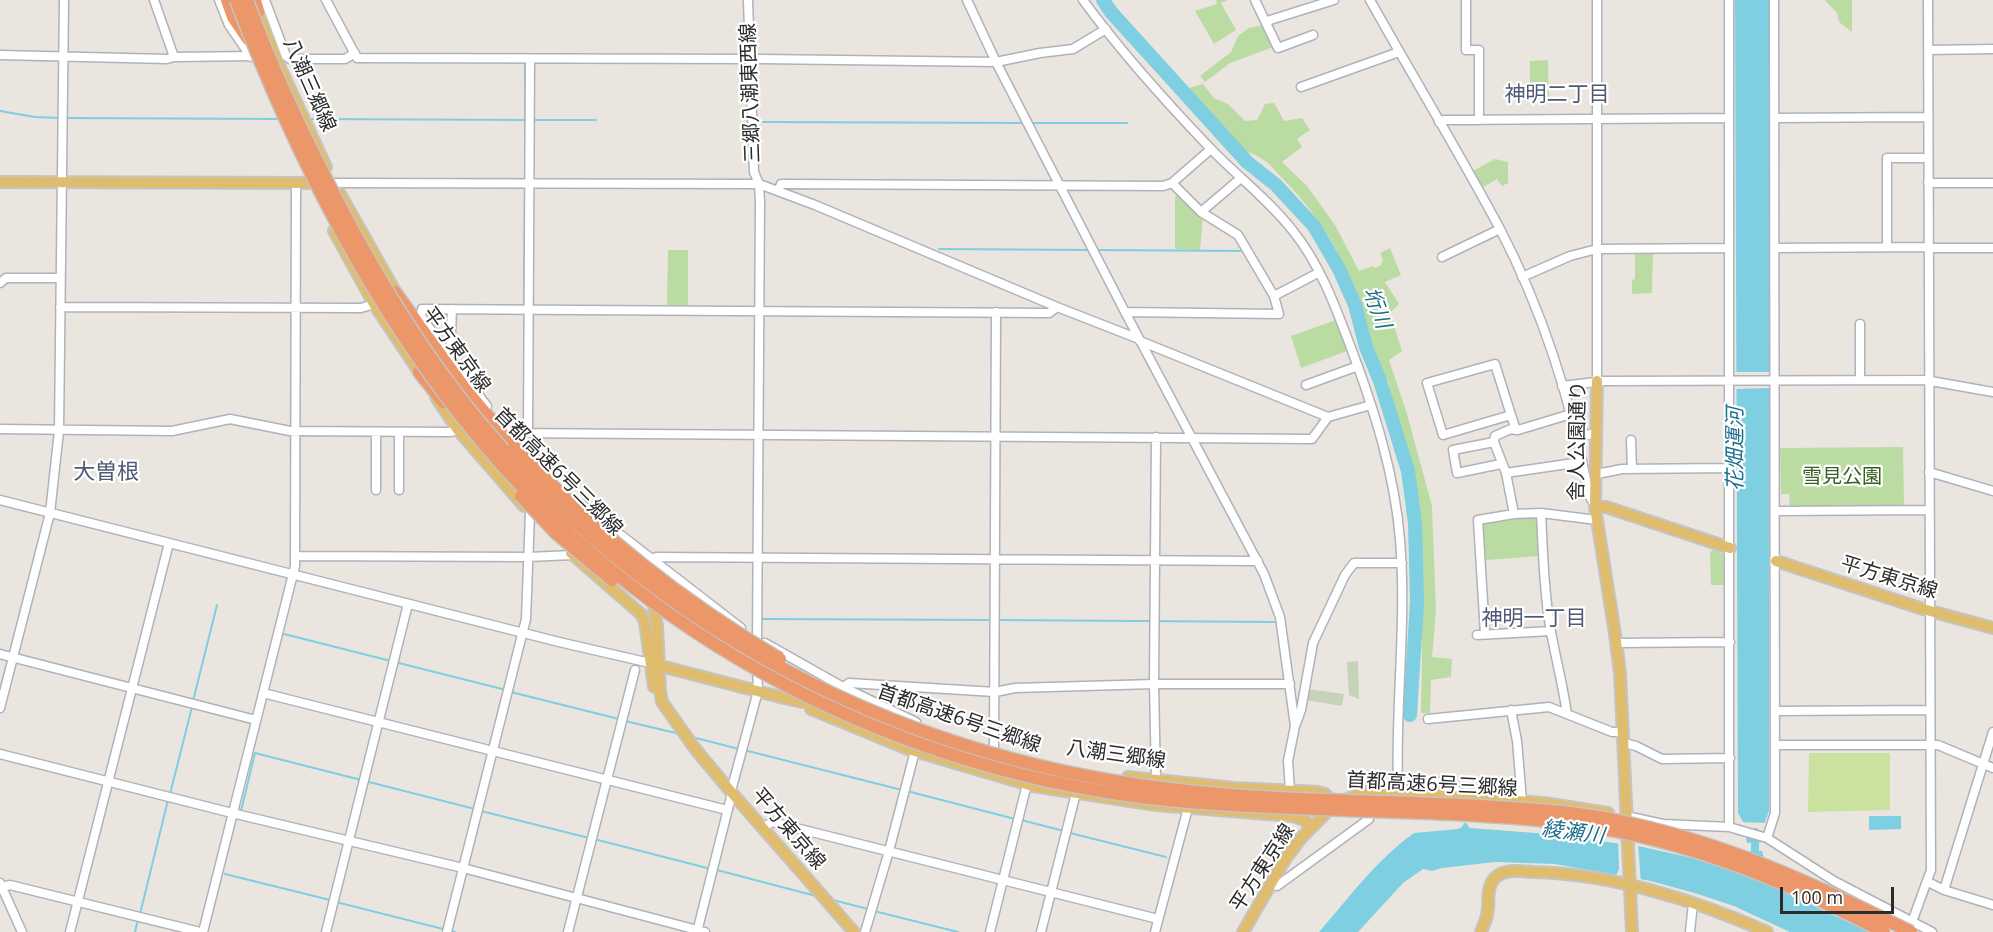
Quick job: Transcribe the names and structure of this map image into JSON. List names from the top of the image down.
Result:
{
  "streets": {
    "highway": ["首都高速6号三郷線"],
    "main road": ["八潮三郷線", "平方東京線", "舎人公園通り"],
    "street": ["三郷八潮東西線"]
  },
  "crossings": [
    ["八潮三郷線", "三郷八潮東西線"],
    ["八潮三郷線", "平方東京線"],
    ["八潮三郷線", "首都高速6号三郷線"],
    ["三郷八潮東西線", "平方東京線"],
    ["平方東京線", "舎人公園通り"]
  ],
  "districts": ["神明二丁目", "大曽根", "神明一丁目"],
  "water": ["垳川", "花畑運河", "綾瀬川"],
  "parks": ["雪見公園"],
  "scale_bar": "100 m"
}
